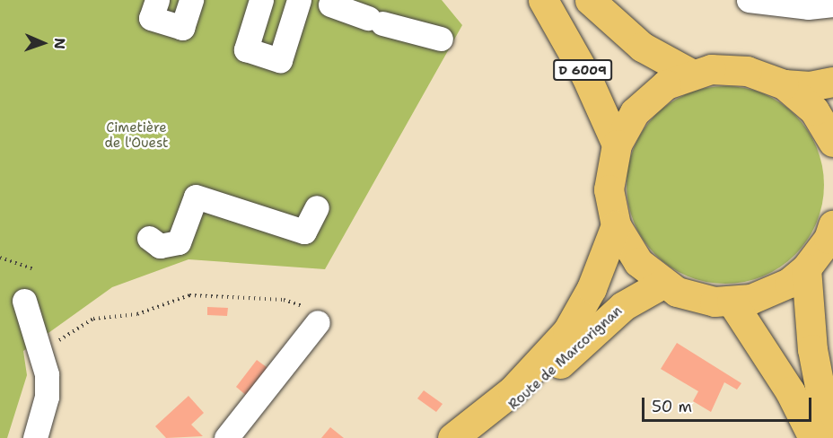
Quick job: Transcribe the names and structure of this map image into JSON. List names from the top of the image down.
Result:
{
  "streets": {
    "main road": ["D 6009", "Route de Marcorignan"]
  },
  "parks": ["Cimetière de l'Ouest"],
  "scale_bar": "50 m",
  "north": "right"
}
